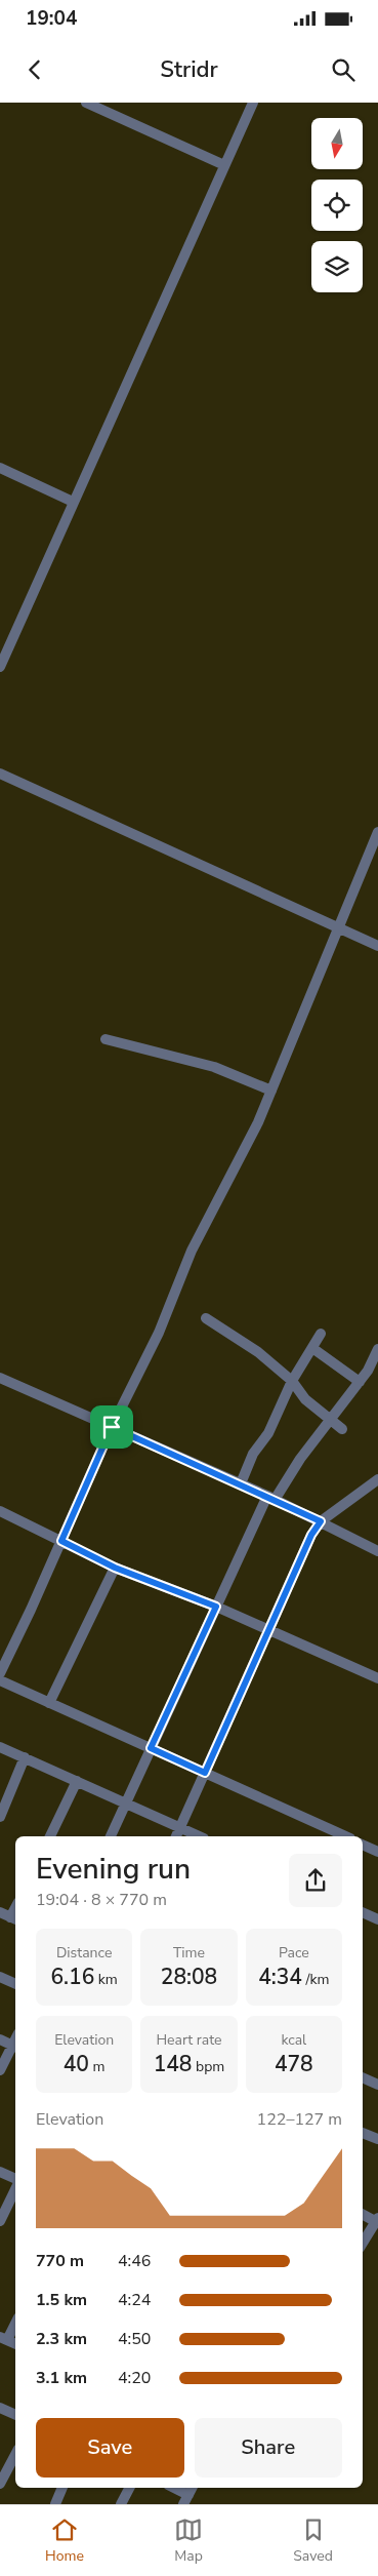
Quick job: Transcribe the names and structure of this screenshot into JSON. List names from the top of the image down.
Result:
{
  "north": "bottom",
  "page": {
    "status": "19:04",
    "header": "Stridr",
    "heading": ["Evening run", "19:04 · 8 × 770 m"],
    "stats": [
      ["Distance", "6.16 km"],
      ["Time", "28:08"],
      ["Pace", "4:34 /km"],
      ["Elevation", "40 m"],
      ["Heart rate", "148 bpm"],
      ["kcal", "478"]
    ],
    "chart": ["Elevation", "122–127 m"],
    "list": [
      {
        "name": "770 m",
        "note": "4:46"
      },
      {
        "name": "1.5 km",
        "note": "4:24"
      },
      {
        "name": "2.3 km",
        "note": "4:50"
      },
      {
        "name": "3.1 km",
        "note": "4:20"
      }
    ],
    "buttons": ["Save", "Share"],
    "tabs": ["Home", "Map", "Saved"]
  }
}
